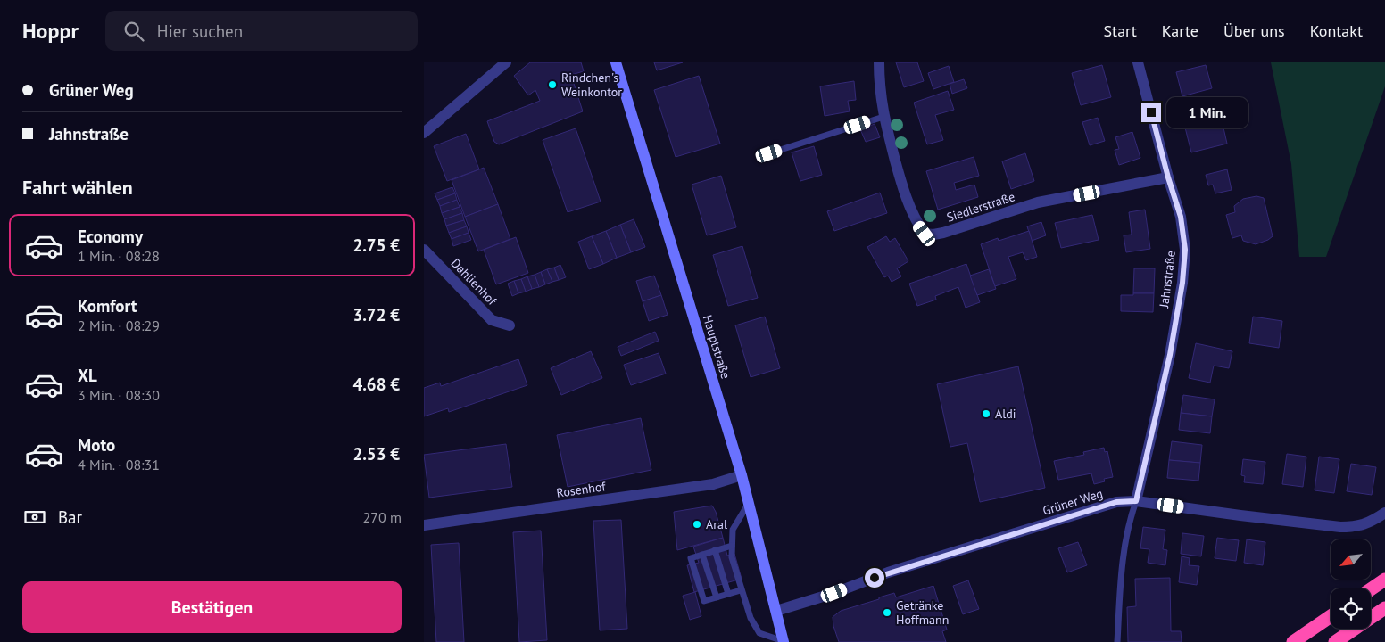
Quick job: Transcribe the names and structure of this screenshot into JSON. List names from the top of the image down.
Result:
{
  "streets": {
    "main road": ["Hauptstraße"],
    "street": [
      "Siedlerstraße",
      "Jahnstraße",
      "Dahlienhof",
      "Rosenhof",
      "Grüner Weg"
    ]
  },
  "crossings": [
    ["Siedlerstraße", "Jahnstraße"],
    ["Jahnstraße", "Grüner Weg"],
    ["Hauptstraße", "Rosenhof"],
    ["Hauptstraße", "Grüner Weg"]
  ],
  "places": [
    "Rindchen's Weinkontor",
    "Aldi",
    "Aral",
    "Getränke Hoffmann"
  ],
  "north": "bottom left",
  "page": {
    "header": "Hoppr",
    "search": "Hier suchen",
    "nav": [
      "Start",
      "Karte",
      "Über uns",
      "Kontakt"
    ],
    "banner": ["Grüner Weg", "Jahnstraße"],
    "bubble": "1 Min.",
    "heading": "Fahrt wählen",
    "list": [
      {
        "name": "Economy",
        "note": "1 Min. · 08:28",
        "value": "2.75 €"
      },
      {
        "name": "Komfort",
        "note": "2 Min. · 08:29",
        "value": "3.72 €"
      },
      {
        "name": "XL",
        "note": "3 Min. · 08:30",
        "value": "4.68 €"
      },
      {
        "name": "Moto",
        "note": "4 Min. · 08:31",
        "value": "2.53 €"
      }
    ],
    "pay": ["Bar", "270 m"],
    "buttons": "Bestätigen"
  }
}
